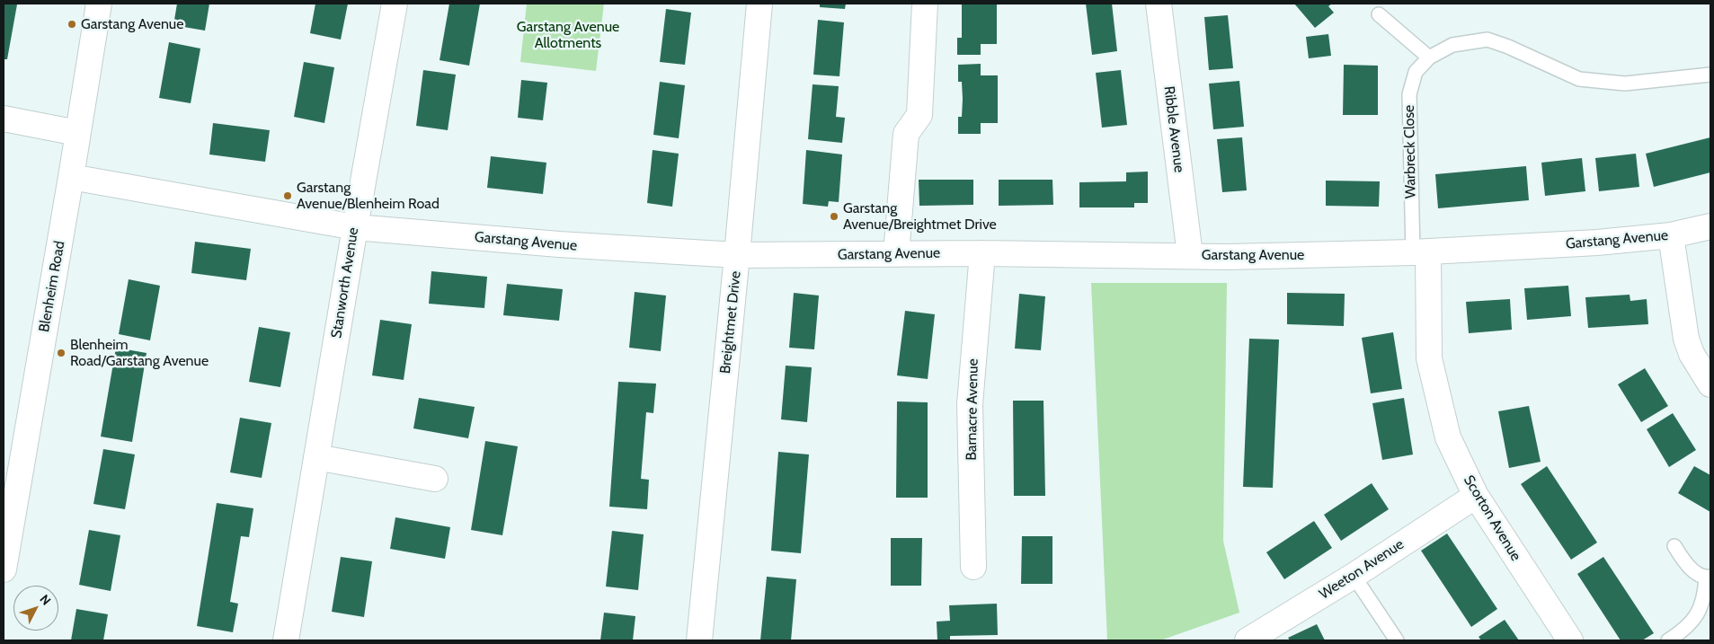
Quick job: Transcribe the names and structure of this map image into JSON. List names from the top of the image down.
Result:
{
  "streets": {
    "street": [
      "Ribble Avenue",
      "Garstang Avenue",
      "Stanworth Avenue",
      "Blenheim Road",
      "Breightmet Drive",
      "Barnacre Avenue",
      "Scorton Avenue",
      "Weeton Avenue"
    ],
    "lane": ["Warbreck Close"]
  },
  "crossings": [
    ["Ribble Avenue", "Garstang Avenue"],
    ["Warbreck Close", "Garstang Avenue"],
    ["Warbreck Close", "Scorton Avenue"],
    ["Garstang Avenue", "Stanworth Avenue"],
    ["Garstang Avenue", "Blenheim Road"],
    ["Garstang Avenue", "Breightmet Drive"],
    ["Garstang Avenue", "Barnacre Avenue"],
    ["Garstang Avenue", "Scorton Avenue"],
    ["Scorton Avenue", "Weeton Avenue"]
  ],
  "parks": ["Garstang Avenue Allotments"],
  "places": [
    "Garstang Avenue",
    "Garstang Avenue/Blenheim Road",
    "Garstang Avenue/Breightmet Drive",
    "Blenheim Road/Garstang Avenue"
  ],
  "north": "top right"
}
